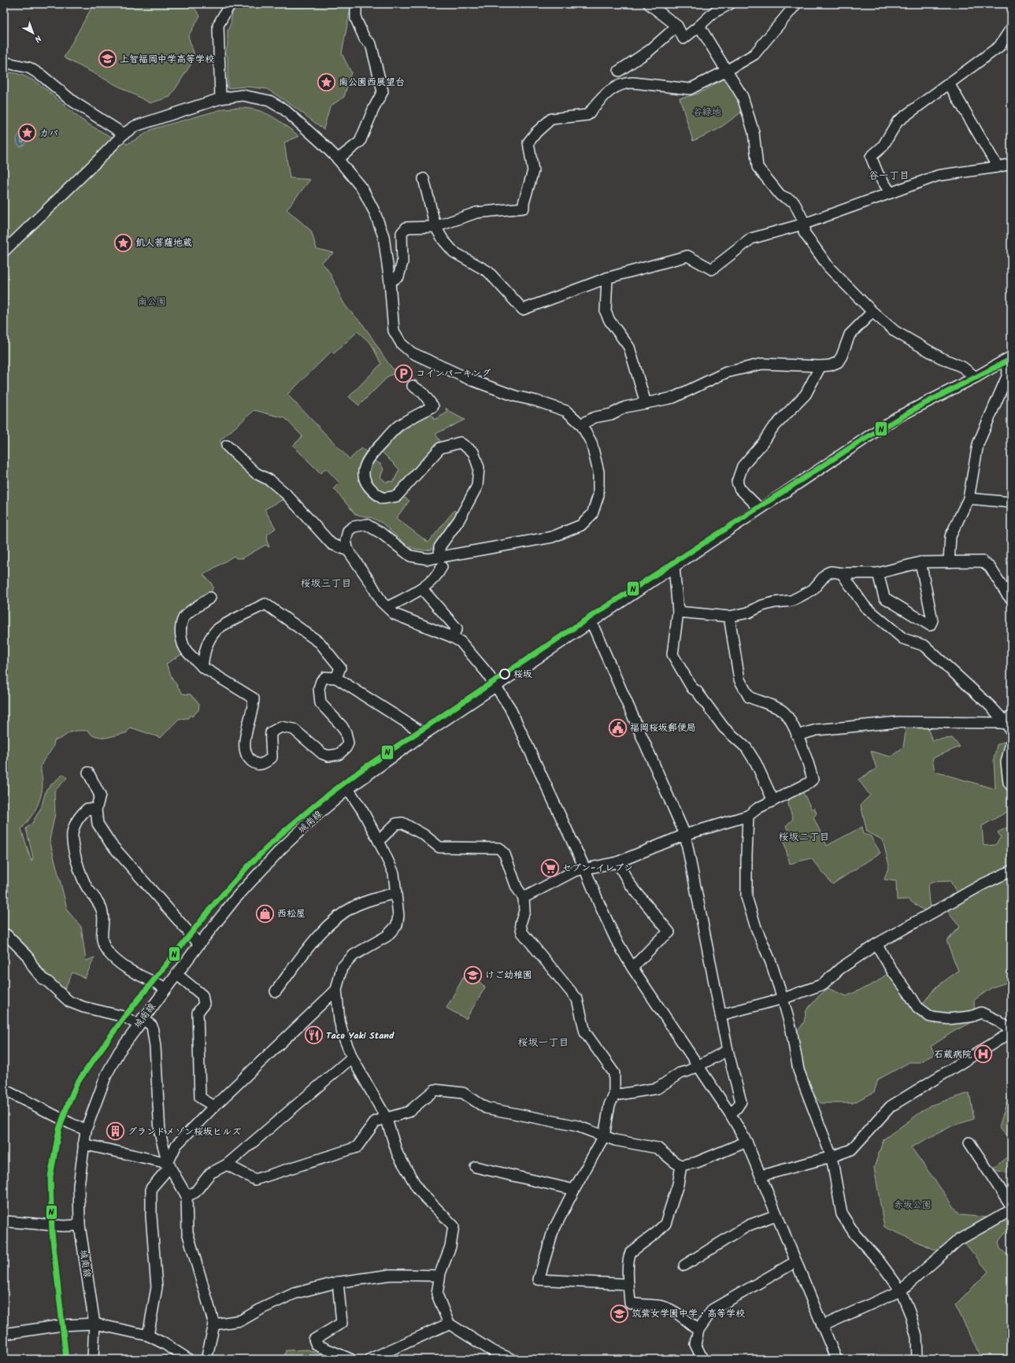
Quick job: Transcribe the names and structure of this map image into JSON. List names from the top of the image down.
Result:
{
  "streets": {
    "street": ["城南線"]
  },
  "districts": [
    "谷一丁目",
    "桜坂三丁目",
    "桜坂二丁目",
    "桜坂一丁目"
  ],
  "parks": ["谷緑地", "南公園", "赤坂公園"],
  "places": {
    "school or university": ["上智福岡中学高等学校", "けご幼稚園", "筑紫女学園中学・高等学校"],
    "place": ["南公園西展望台", "カバ", "飢人菩薩地蔵"],
    "parking": ["コインパーキング"],
    "other": ["桜坂"],
    "public building": ["福岡桜坂郵便局"],
    "supermarket": ["セブン-イレブン"],
    "shop": ["西松屋"],
    "restaurant": ["Taco Yaki Stand"],
    "hospital": ["石蔵病院"],
    "building": ["グランドメゾン桜坂ヒルズ"]
  },
  "lines": ["transit line N"],
  "north": "bottom right"
}
